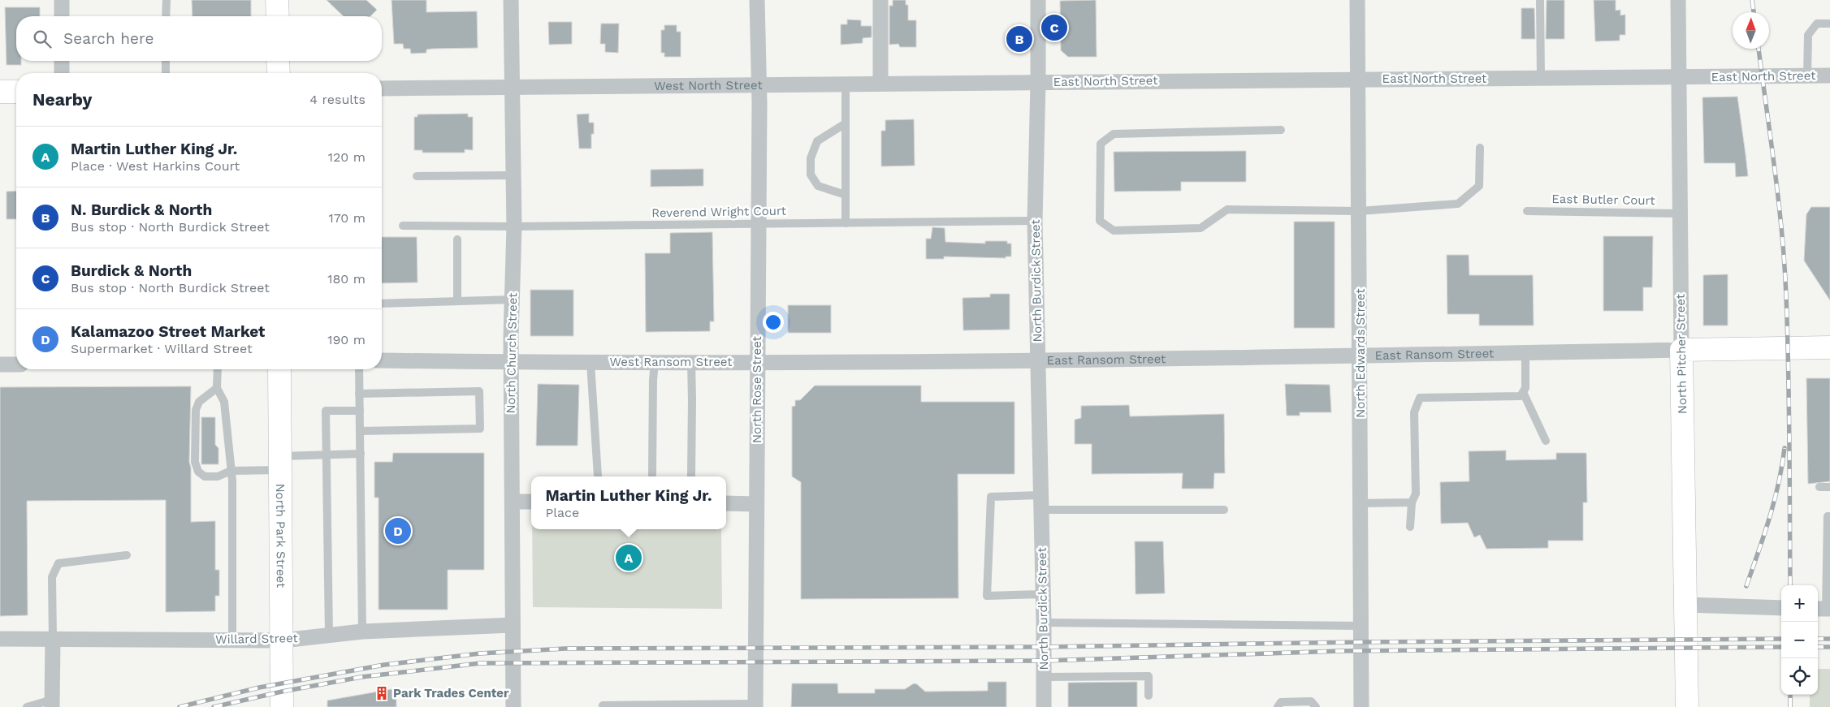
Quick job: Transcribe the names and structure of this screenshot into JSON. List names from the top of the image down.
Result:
{
  "streets": {
    "street": [
      "East North Street",
      "West North Street",
      "North Burdick Street",
      "North Church Street",
      "North Edwards Street",
      "North Pitcher Street",
      "East Ransom Street",
      "West Ransom Street",
      "North Rose Street",
      "North Park Street",
      "Willard Street"
    ],
    "lane": ["East Butler Court", "Reverend Wright Court"]
  },
  "crossings": [
    ["East North Street", "West North Street"],
    ["East North Street", "North Burdick Street"],
    ["East North Street", "North Edwards Street"],
    ["East North Street", "North Pitcher Street"],
    ["West North Street", "North Burdick Street"],
    ["West North Street", "North Church Street"],
    ["West North Street", "North Rose Street"],
    ["East Butler Court", "North Pitcher Street"],
    ["Reverend Wright Court", "North Burdick Street"],
    ["Reverend Wright Court", "North Church Street"],
    ["Reverend Wright Court", "North Rose Street"],
    ["North Burdick Street", "East Ransom Street"],
    ["North Burdick Street", "West Ransom Street"],
    ["North Church Street", "West Ransom Street"],
    ["North Church Street", "Willard Street"],
    ["North Edwards Street", "East Ransom Street"],
    ["North Pitcher Street", "East Ransom Street"],
    ["East Ransom Street", "West Ransom Street"],
    ["West Ransom Street", "North Rose Street"],
    ["North Park Street", "Willard Street"]
  ],
  "places": {
    "building": ["Park Trades Center"]
  },
  "north": "top",
  "page": {
    "pins": [
      "C",
      "B",
      "D",
      "A"
    ],
    "search": "Search here",
    "heading": ["Nearby", "4 results"],
    "list": [
      {
        "mark": "A",
        "name": "Martin Luther King Jr.",
        "note": "Place · West Harkins Court",
        "value": "120 m"
      },
      {
        "mark": "B",
        "name": "N. Burdick & North",
        "note": "Bus stop · North Burdick Street",
        "value": "170 m"
      },
      {
        "mark": "C",
        "name": "Burdick & North",
        "note": "Bus stop · North Burdick Street",
        "value": "180 m"
      },
      {
        "mark": "D",
        "name": "Kalamazoo Street Market",
        "note": "Supermarket · Willard Street",
        "value": "190 m"
      }
    ],
    "popup": ["Martin Luther King Jr.", "Place"],
    "map_buttons": ["+", "−"]
  }
}
